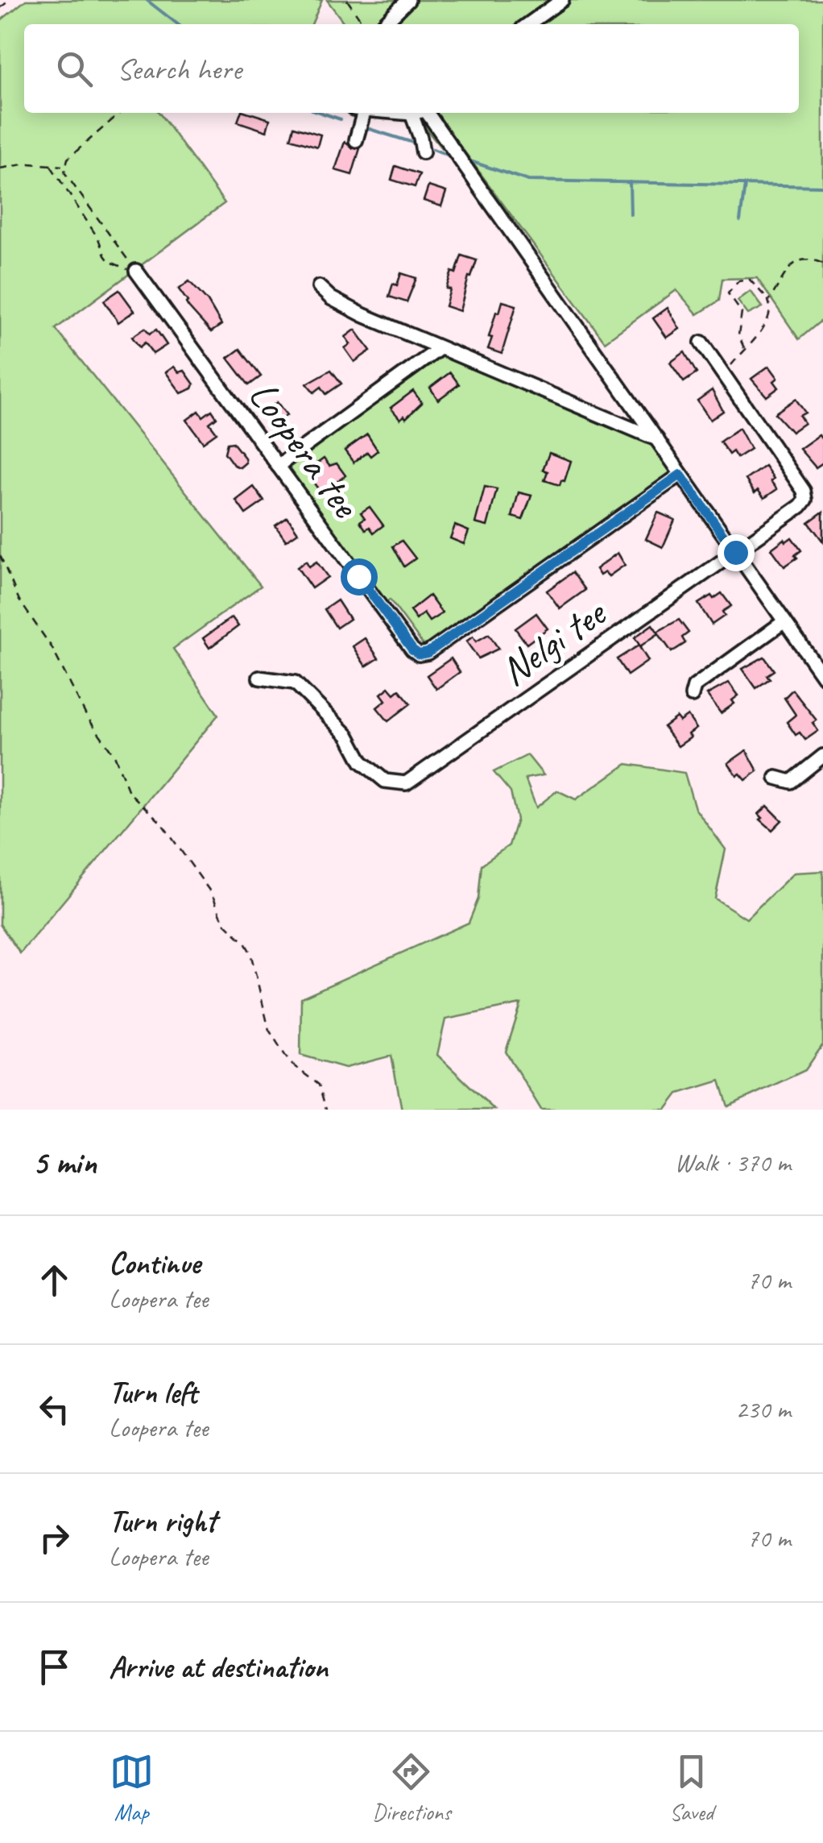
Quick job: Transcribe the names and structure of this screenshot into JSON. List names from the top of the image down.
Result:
{
  "streets": {
    "street": ["Loopera tee", "Nelgi tee"]
  },
  "page": {
    "search": "Search here",
    "heading": ["5 min", "Walk · 370 m"],
    "list": [
      ["Continue", "Loopera tee", "70 m"],
      ["Turn left", "Loopera tee", "230 m"],
      ["Turn right", "Loopera tee", "70 m"],
      "Arrive at destination"
    ],
    "nav": ["Map", "Directions", "Saved"]
  }
}
